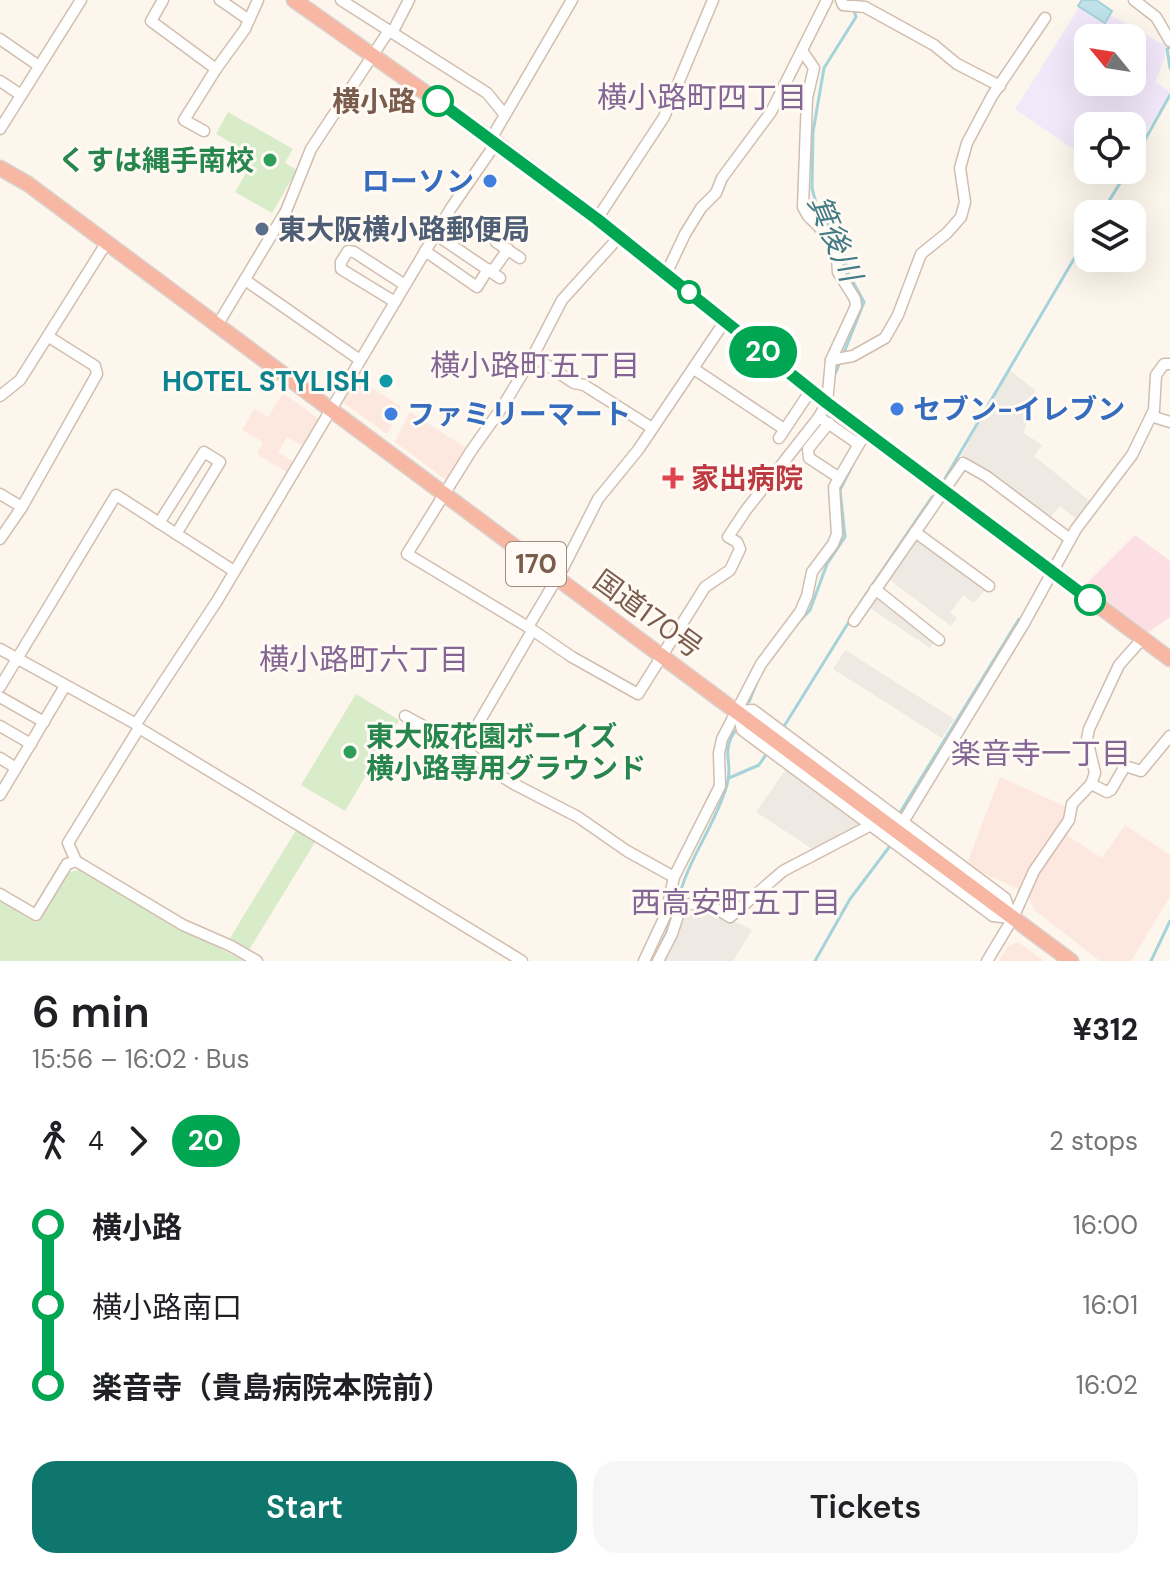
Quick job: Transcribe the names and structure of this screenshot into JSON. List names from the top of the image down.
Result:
{
  "streets": {
    "highway": ["170", "国道170号"]
  },
  "districts": [
    "横小路町四丁目",
    "横小路町五丁目",
    "横小路町六丁目",
    "楽音寺一丁目",
    "西高安町五丁目"
  ],
  "water": ["箕後川"],
  "places": {
    "other": [
      "横小路",
      "くすは縄手南校",
      "ローソン",
      "東大阪横小路郵便局",
      "HOTEL STYLISH",
      "セブン-イレブン",
      "ファミリーマート",
      "東大阪花園ボーイズ 横小路専用グラウンド"
    ],
    "health": ["家出病院"]
  },
  "lines": ["bus line 20"],
  "north": "top left",
  "page": {
    "on_map": "20",
    "heading": ["6 min", "15:56 – 16:02 · Bus", "¥312"],
    "legs": ["4", "20", "2 stops"],
    "list": [
      {
        "name": "横小路",
        "value": "16:00"
      },
      {
        "name": "横小路南口",
        "value": "16:01"
      },
      {
        "name": "楽音寺（貴島病院本院前）",
        "value": "16:02"
      }
    ],
    "buttons": ["Start", "Tickets"]
  }
}
